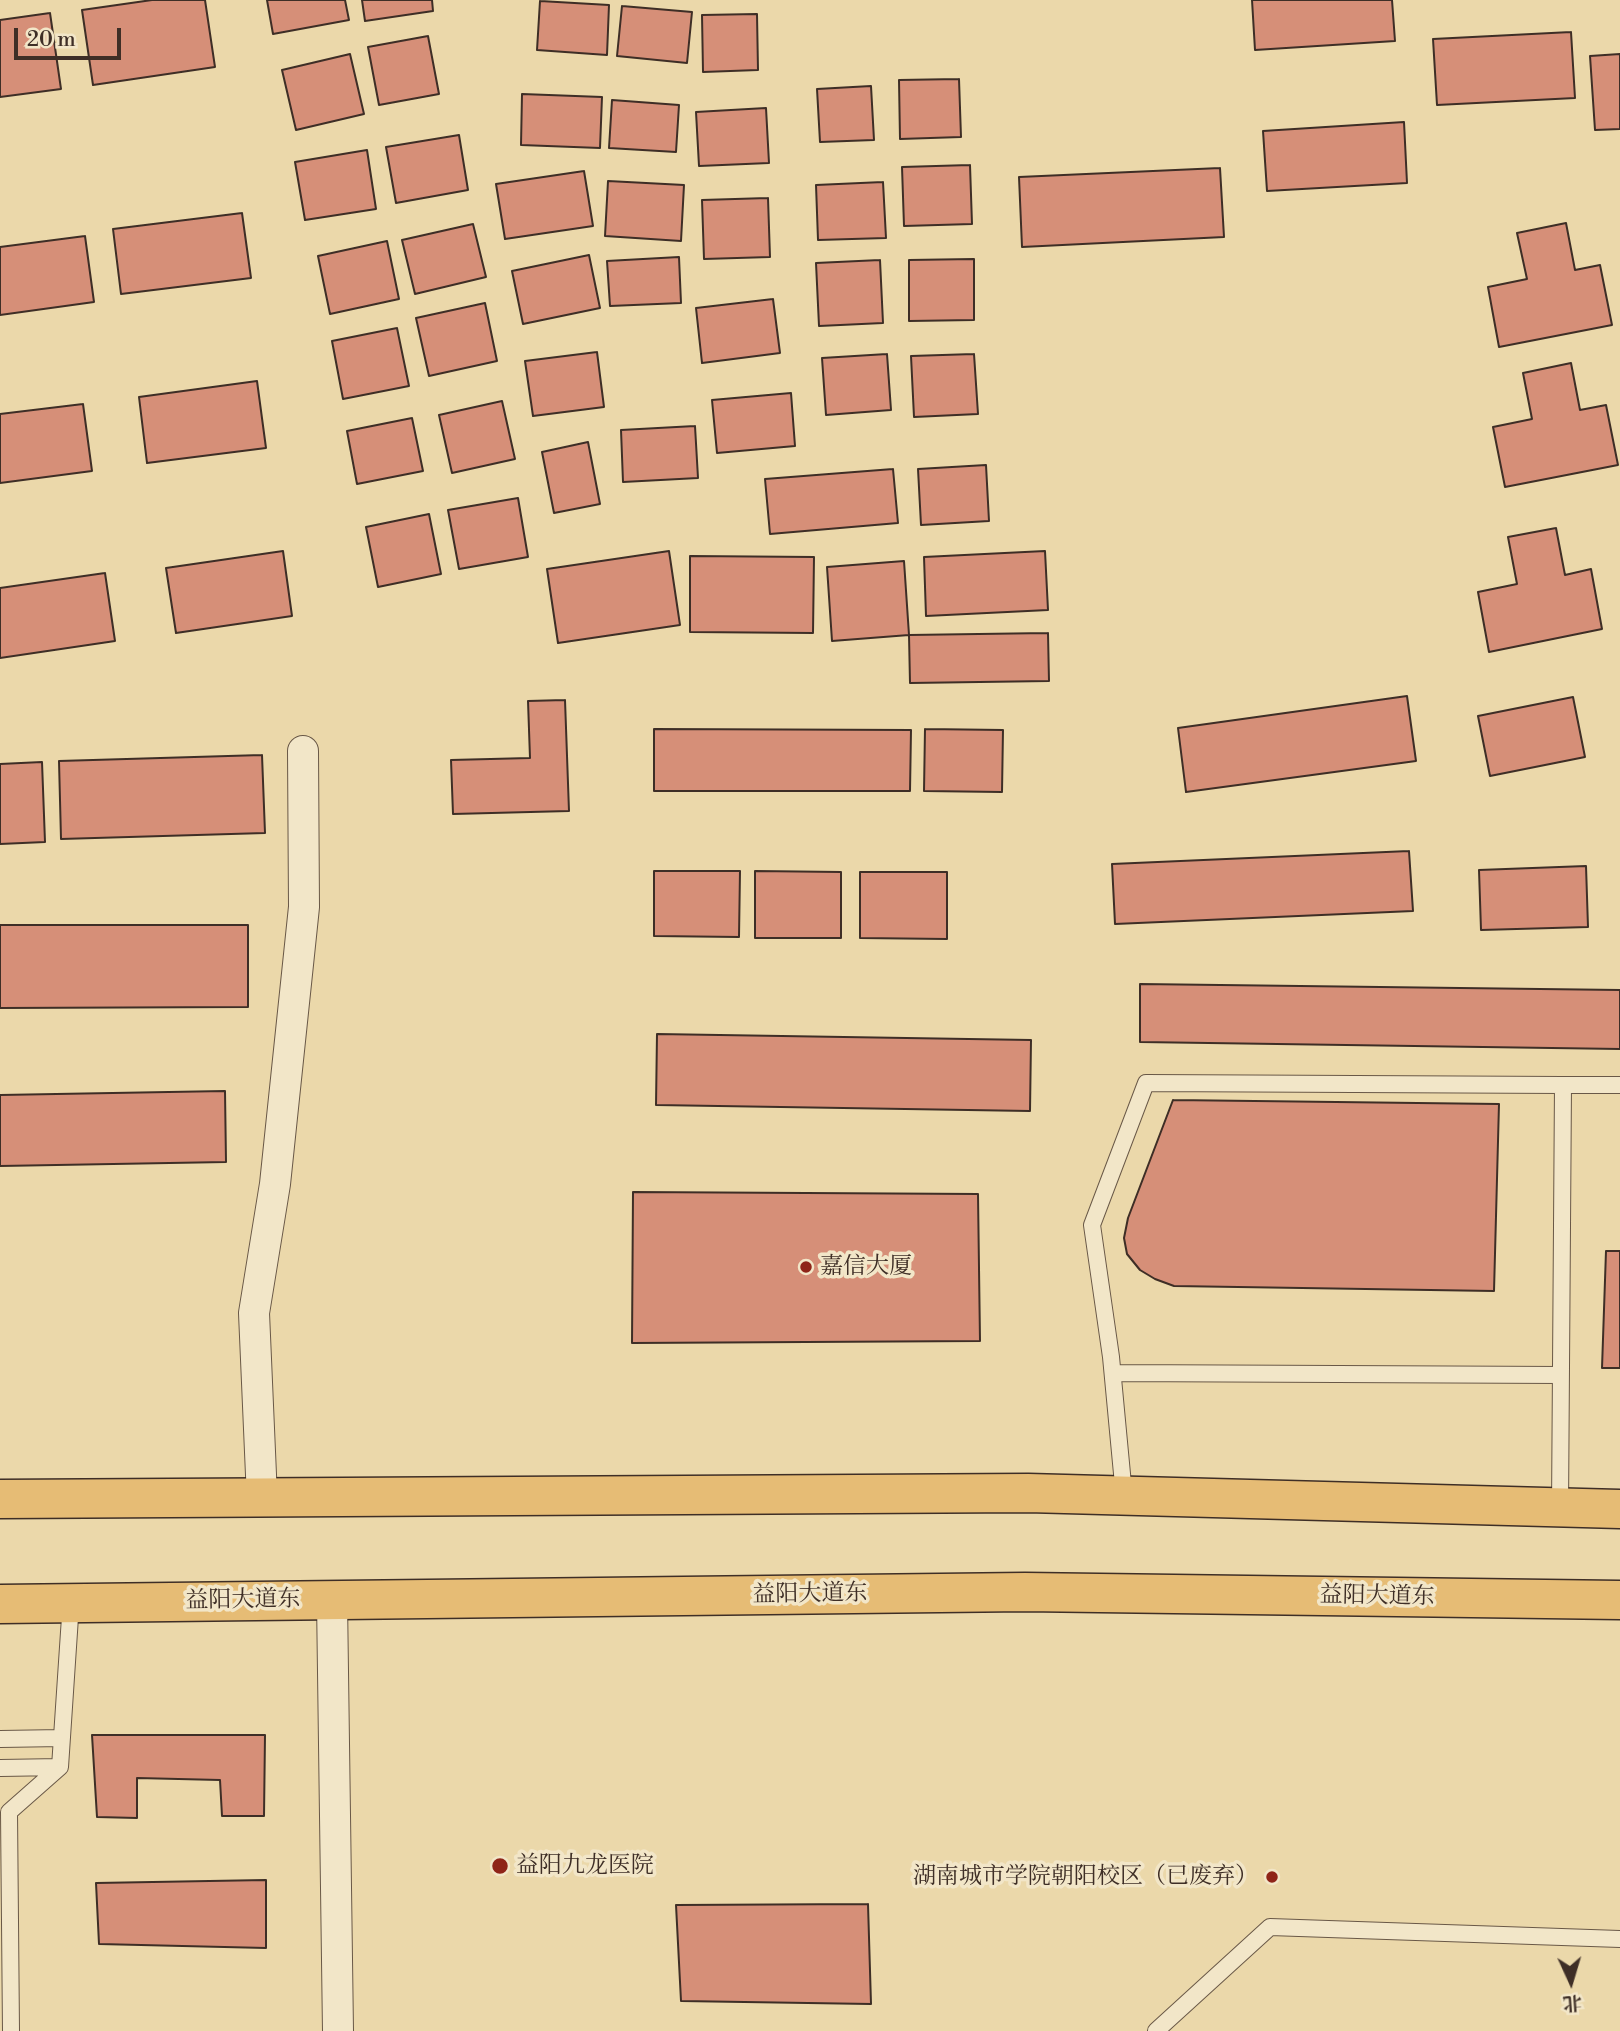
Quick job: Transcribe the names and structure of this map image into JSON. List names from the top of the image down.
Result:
{
  "streets": {
    "main road": ["益阳大道东"]
  },
  "places": ["嘉信大厦", "益阳九龙医院", "湖南城市学院朝阳校区（已废弃）"],
  "scale_bar": "20 m",
  "north": "bottom"
}
